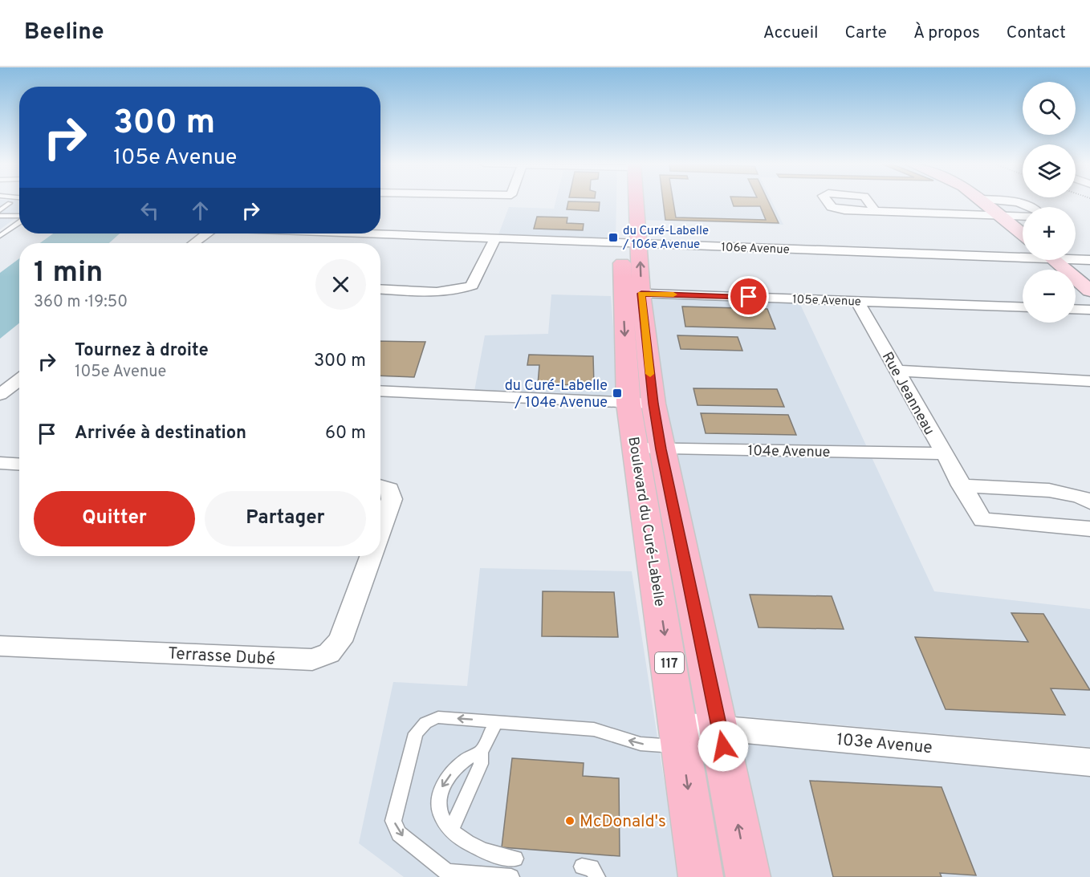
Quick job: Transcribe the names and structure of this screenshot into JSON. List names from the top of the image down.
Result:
{
  "streets": {
    "main road": ["Boulevard du Curé-Labelle", "117"],
    "street": [
      "106e Avenue",
      "105e Avenue",
      "Rue Jeanneau",
      "104e Avenue",
      "Terrasse Dubé",
      "103e Avenue"
    ]
  },
  "crossings": [
    ["106e Avenue", "Boulevard du Curé-Labelle"],
    ["105e Avenue", "Rue Jeanneau"],
    ["105e Avenue", "Boulevard du Curé-Labelle"],
    ["Rue Jeanneau", "104e Avenue"],
    ["104e Avenue", "Boulevard du Curé-Labelle"],
    ["Boulevard du Curé-Labelle", "103e Avenue"]
  ],
  "places": {
    "transit": ["du Curé-Labelle / 106e Avenue", "du Curé-Labelle / 104e Avenue"],
    "other": ["McDonald's"]
  },
  "page": {
    "header": "Beeline",
    "nav": [
      "Accueil",
      "Carte",
      "À propos",
      "Contact"
    ],
    "map_buttons": ["+", "−"],
    "turn": ["300 m", "105e Avenue"],
    "heading": ["1 min", "360 m · 19:50"],
    "list": [
      {
        "name": "Tournez à droite",
        "note": "105e Avenue",
        "value": "300 m"
      },
      {
        "name": "Arrivée à destination",
        "value": "60 m"
      }
    ],
    "buttons": ["Quitter", "Partager"]
  }
}
